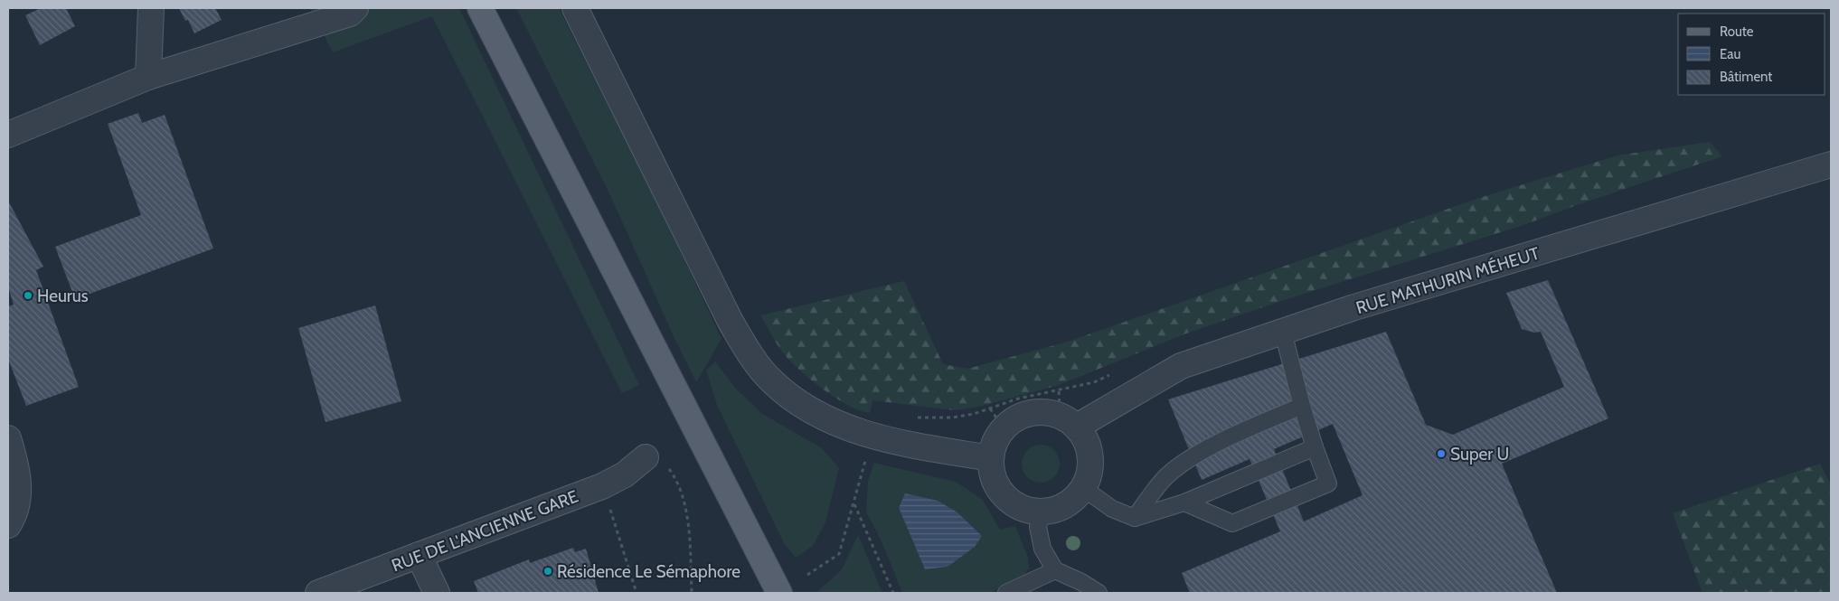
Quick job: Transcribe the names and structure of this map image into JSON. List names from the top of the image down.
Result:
{
  "streets": {
    "street": ["RUE MATHURIN MÉHEUT", "RUE DE L'ANCIENNE GARE"]
  },
  "places": ["Heurus", "Super U", "Résidence Le Sémaphore"],
  "legend": ["Route", "Eau", "Bâtiment"]
}
